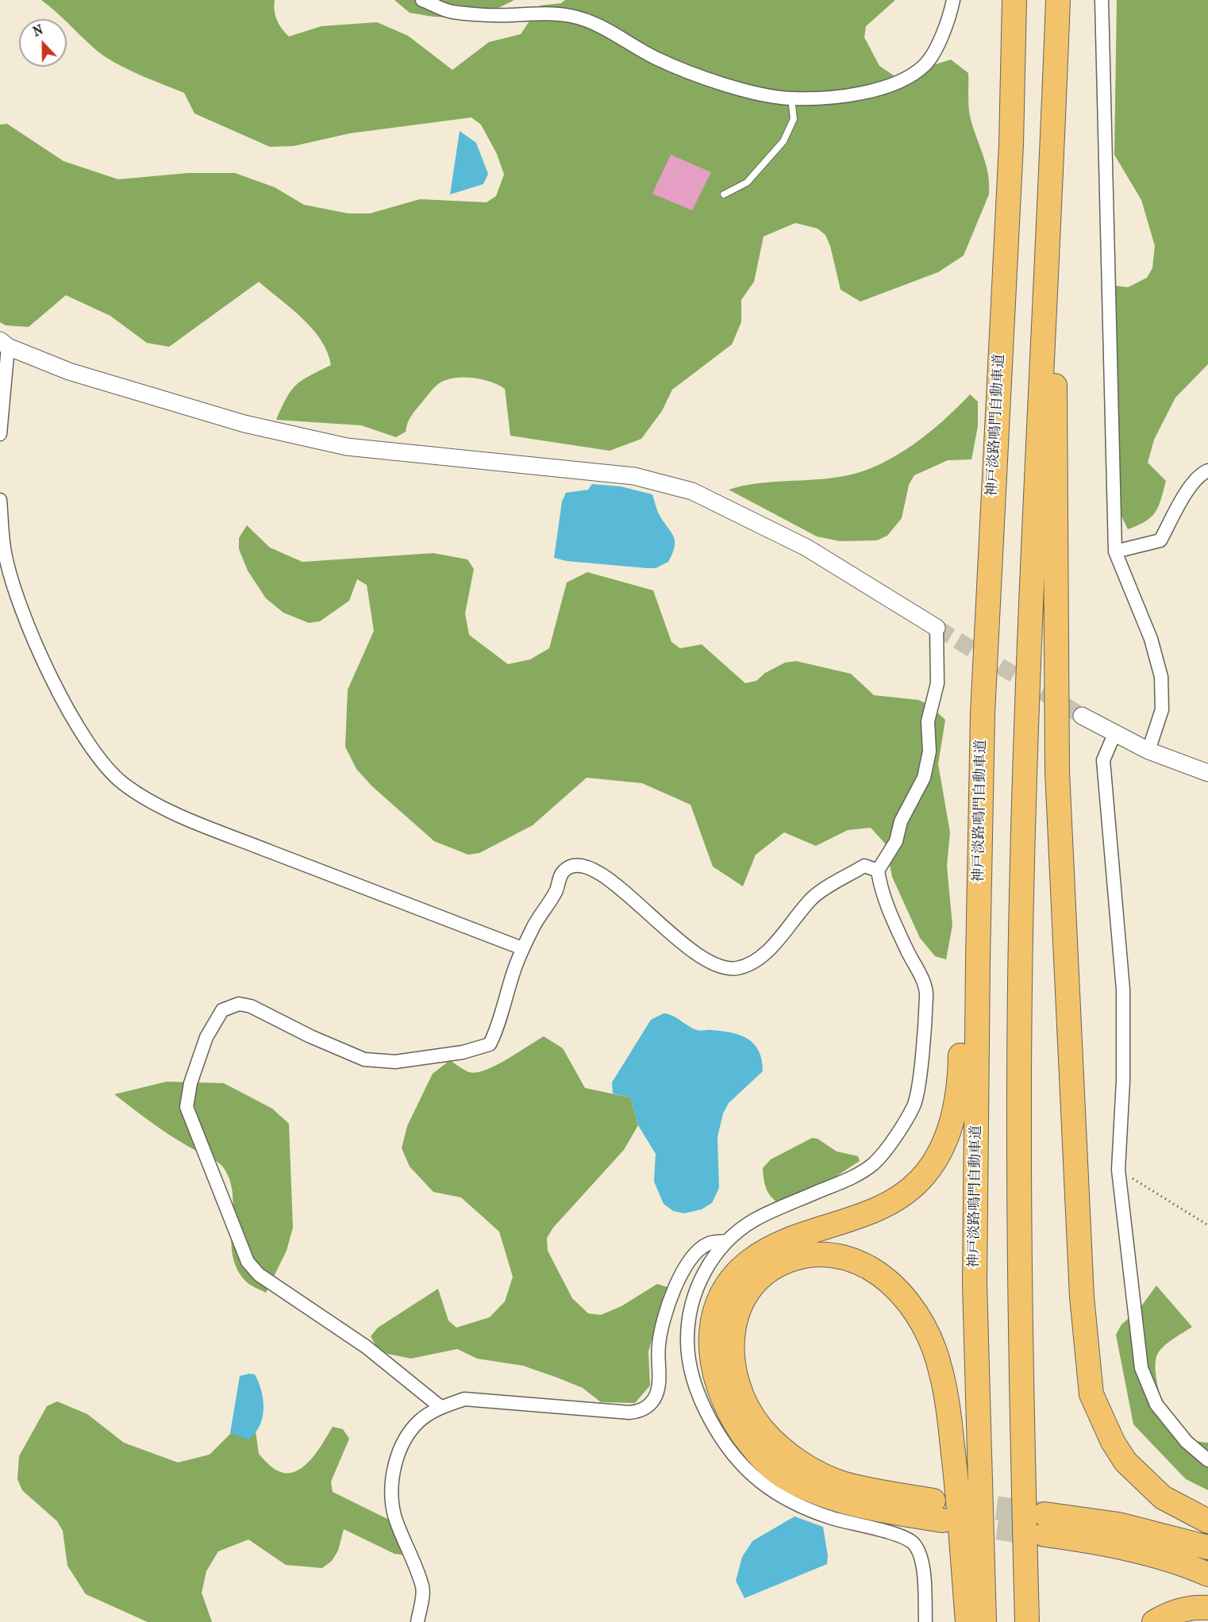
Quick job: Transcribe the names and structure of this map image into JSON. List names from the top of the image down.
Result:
{
  "streets": {
    "highway": ["神戸淡路鳴門自動車道"]
  },
  "north": "top"
}
